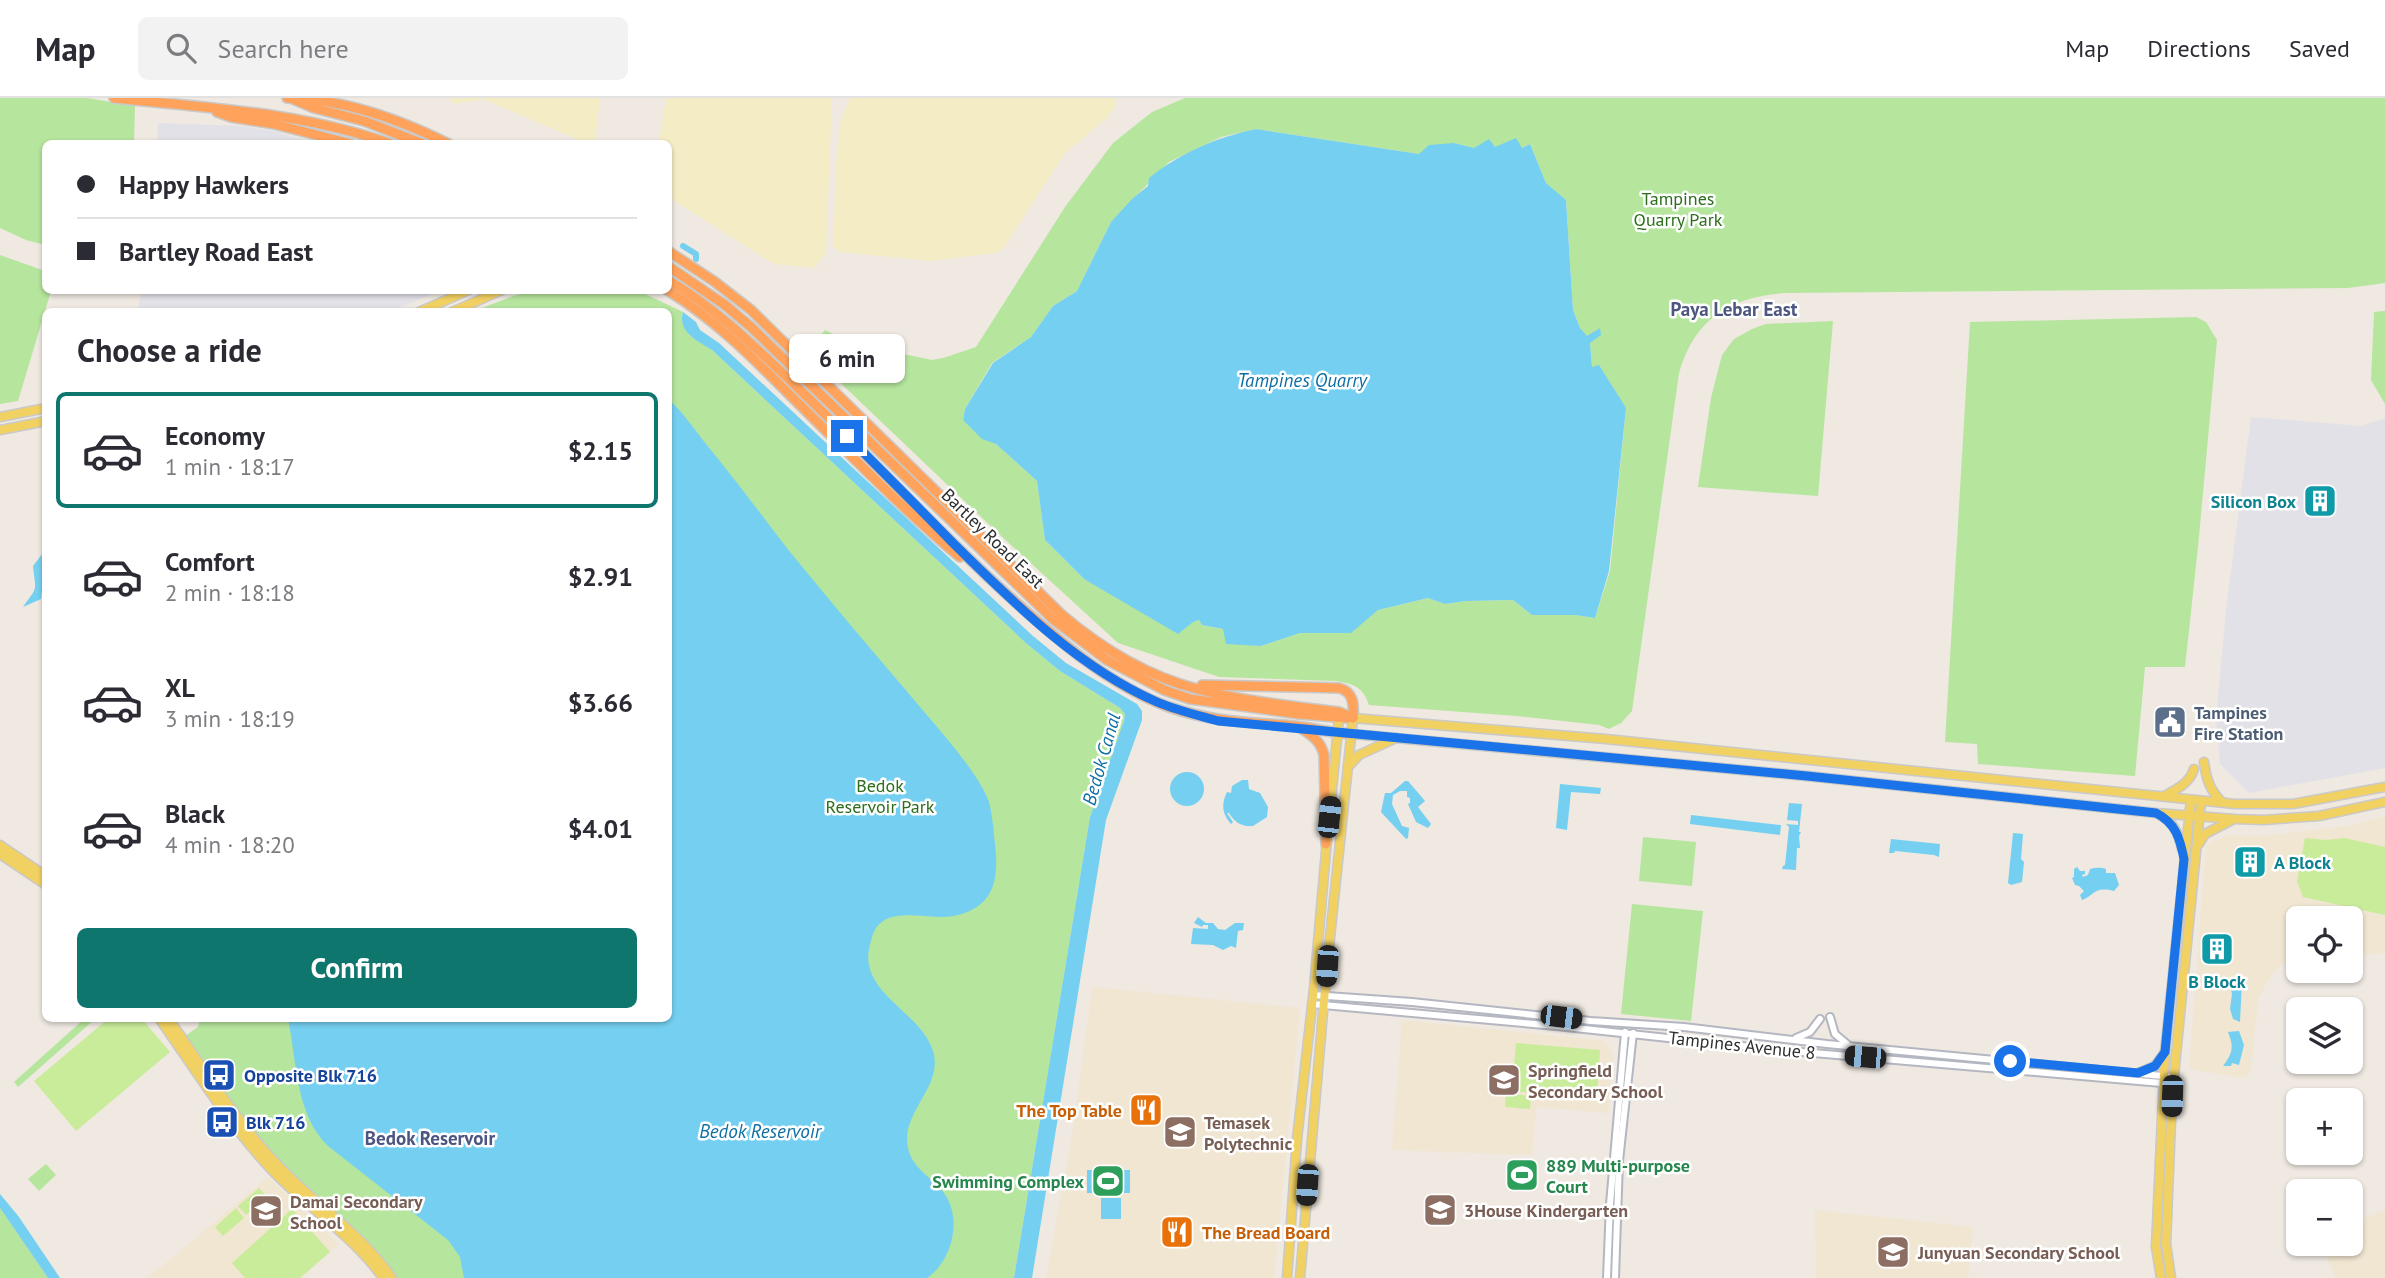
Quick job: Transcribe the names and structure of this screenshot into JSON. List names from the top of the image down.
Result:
{
  "streets": {
    "highway": ["Bartley Road East"],
    "street": ["Tampines Avenue 8"]
  },
  "districts": ["Paya Lebar East", "Bedok Reservoir"],
  "water": ["Tampines Quarry", "Bedok Canal", "Bedok Reservoir"],
  "parks": ["Tampines Quarry Park", "Bedok Reservoir Park"],
  "places": {
    "building": ["Silicon Box", "A Block", "B Block"],
    "public building": ["Tampines Fire Station"],
    "bus stop": ["Opposite Blk 716", "Blk 716"],
    "school or university": [
      "Springfield Secondary School",
      "Temasek Polytechnic",
      "3House Kindergarten",
      "Damai Secondary School",
      "Junyuan Secondary School"
    ],
    "restaurant": ["The Top Table", "The Bread Board"],
    "sports": ["889 Multi-purpose Court", "Swimming Complex"]
  },
  "page": {
    "header": "Map",
    "search": "Search here",
    "nav": ["Map", "Directions", "Saved"],
    "banner": ["Happy Hawkers", "Bartley Road East"],
    "heading": "Choose a ride",
    "bubble": "6 min",
    "list": [
      {
        "name": "Economy",
        "note": "1 min · 18:17",
        "value": "$2.15"
      },
      {
        "name": "Comfort",
        "note": "2 min · 18:18",
        "value": "$2.91"
      },
      {
        "name": "XL",
        "note": "3 min · 18:19",
        "value": "$3.66"
      },
      {
        "name": "Black",
        "note": "4 min · 18:20",
        "value": "$4.01"
      }
    ],
    "map_buttons": ["+", "−"],
    "buttons": "Confirm"
  }
}
